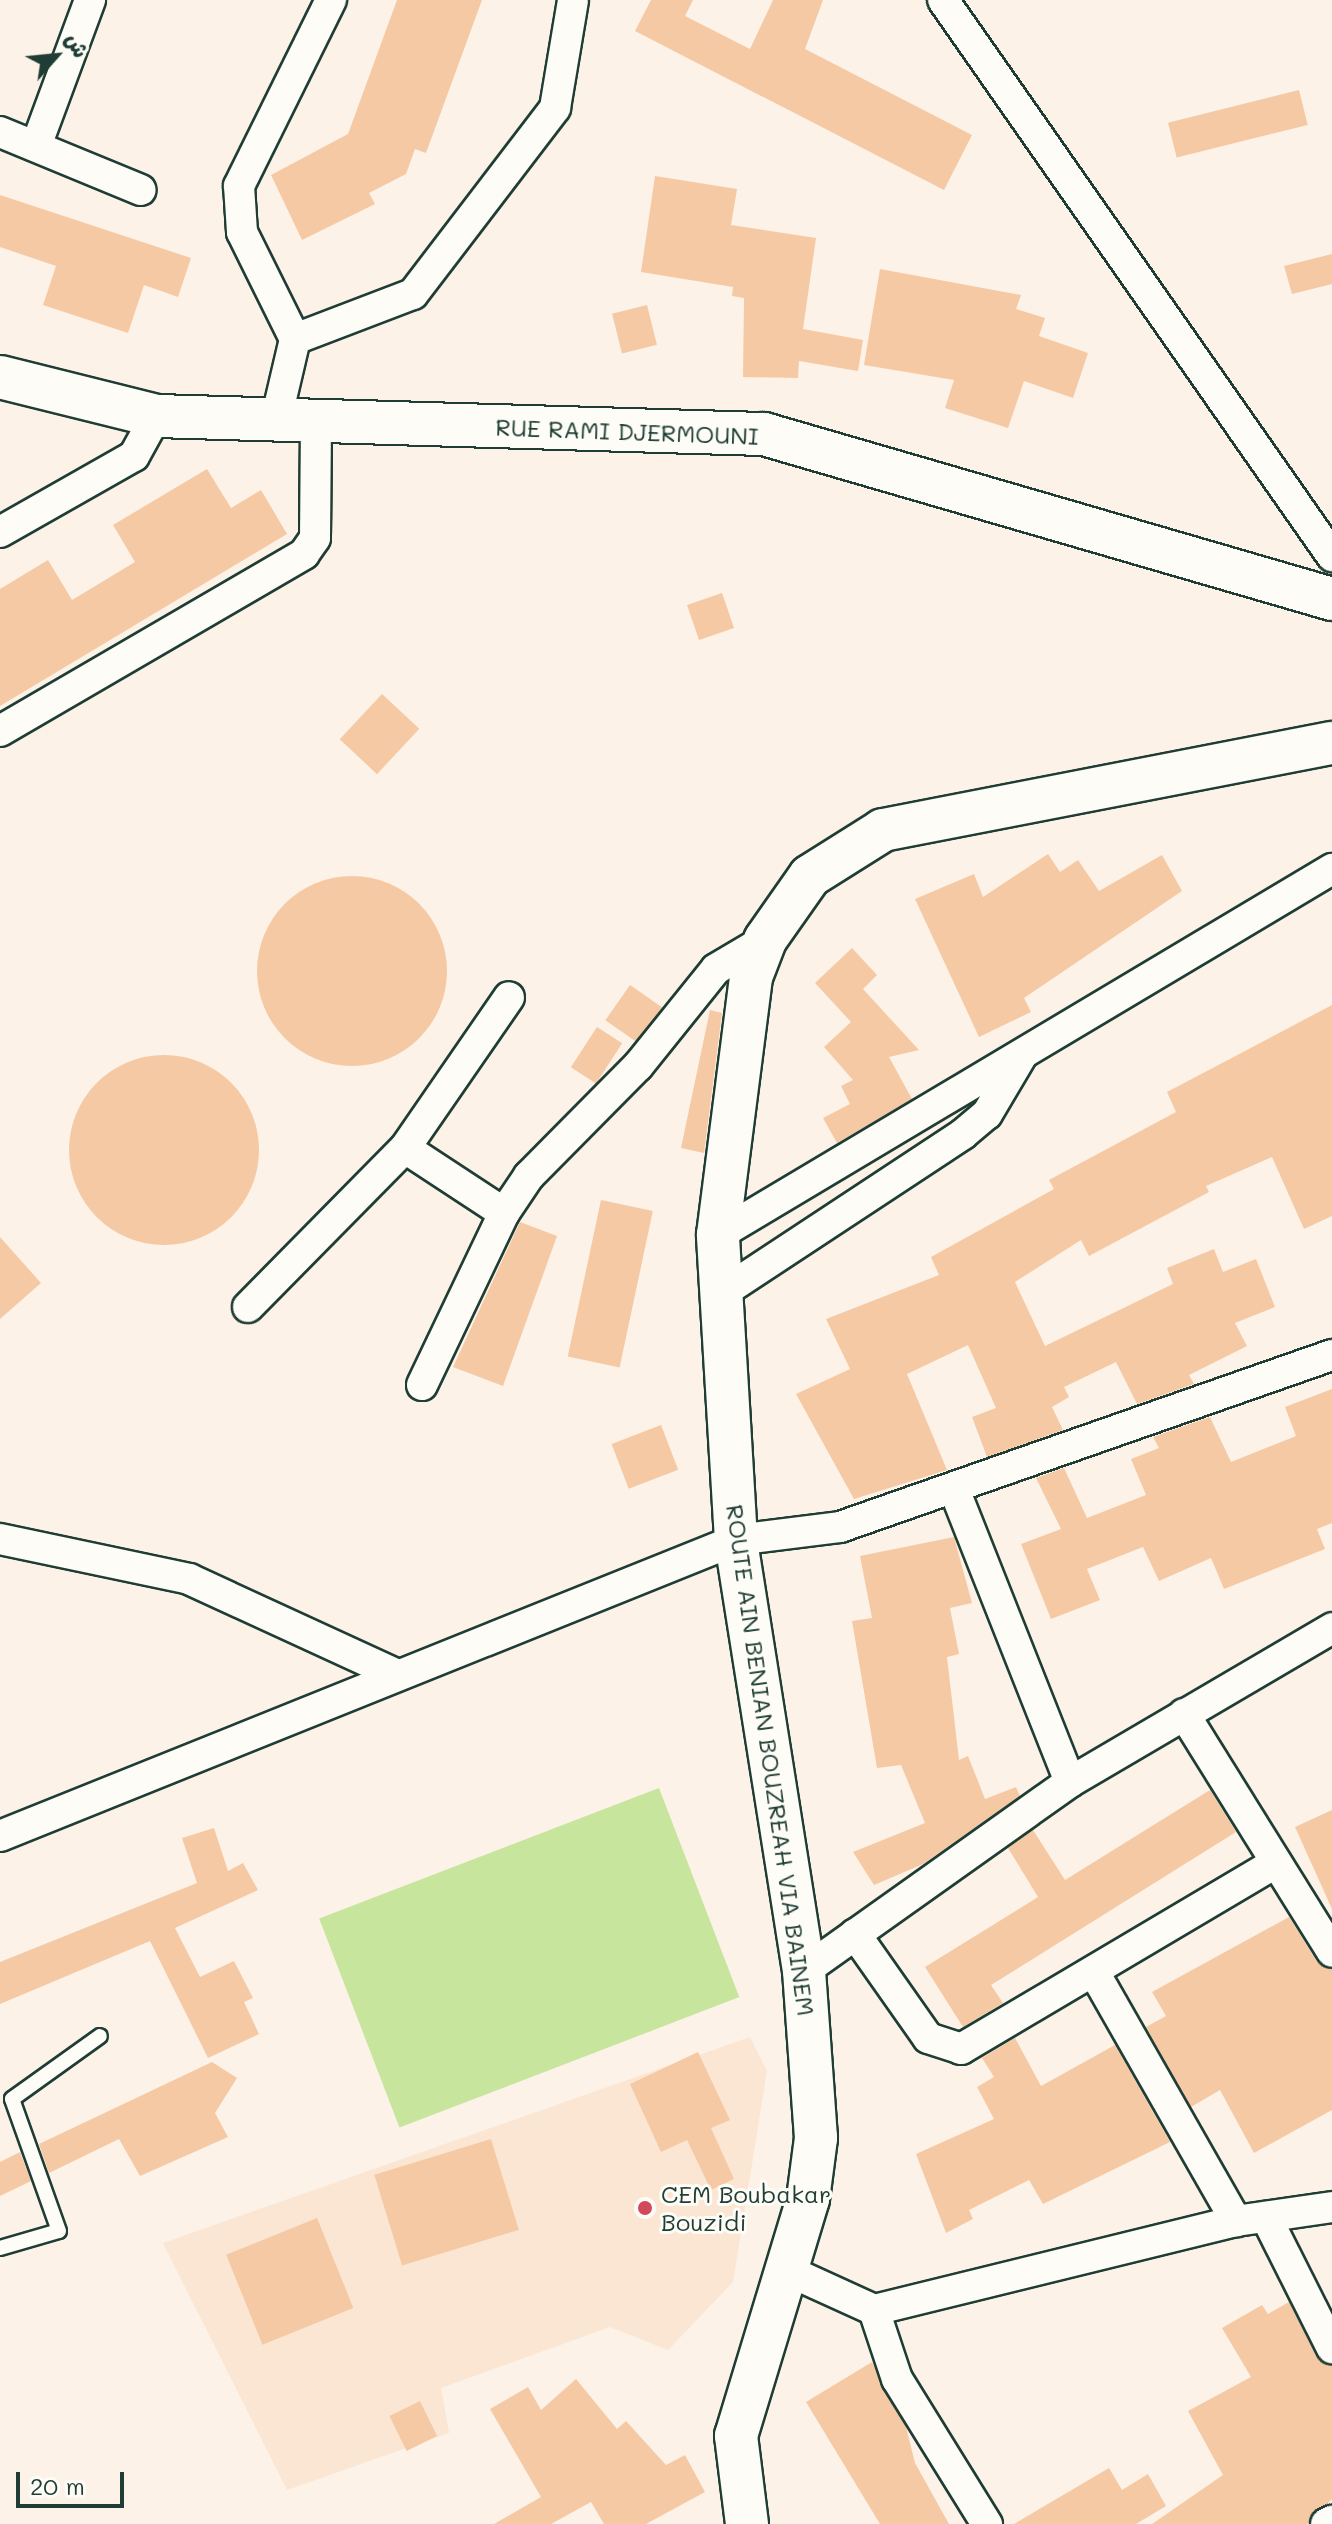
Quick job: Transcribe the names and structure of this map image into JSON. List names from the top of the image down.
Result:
{
  "streets": {
    "main road": ["RUE RAMI DJERMOUNI", "ROUTE AIN BENIAN BOUZREAH VIA BAINEM"]
  },
  "places": ["CEM Boubakar Bouzidi"],
  "scale_bar": "20 m",
  "north": "top right"
}
